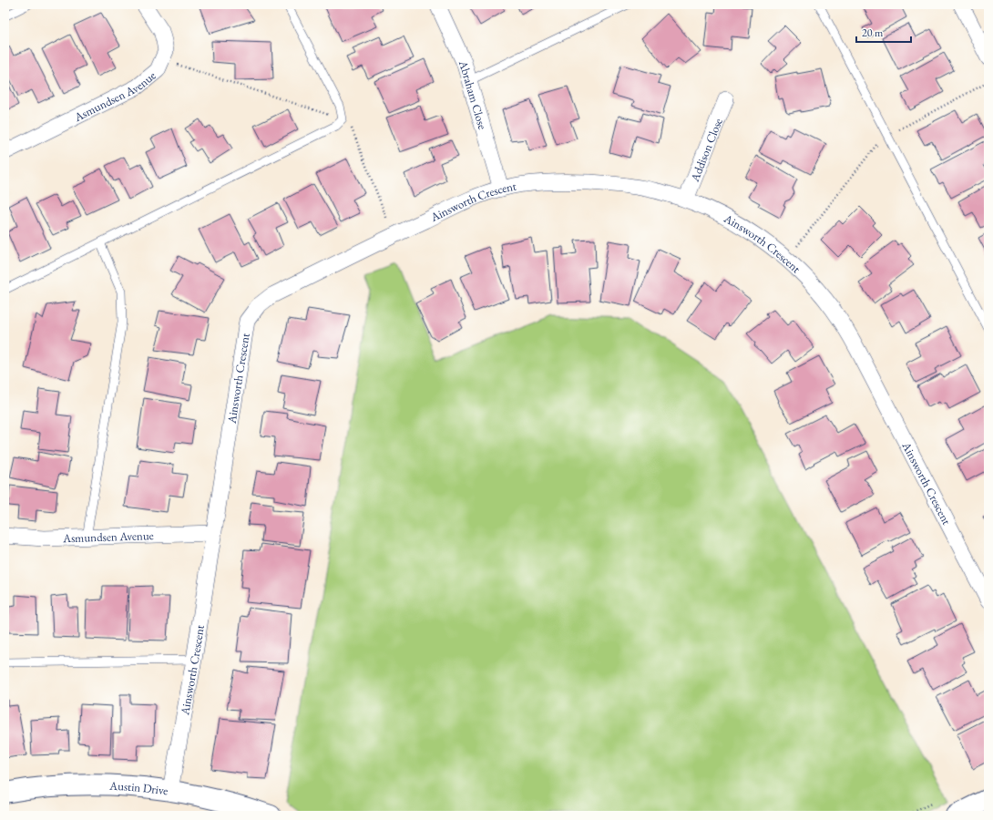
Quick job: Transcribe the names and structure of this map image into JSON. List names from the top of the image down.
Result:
{
  "streets": {
    "street": [
      "Asmundsen Avenue",
      "Abraham Close",
      "Addison Close",
      "Ainsworth Crescent",
      "Austin Drive"
    ]
  },
  "crossings": [
    ["Asmundsen Avenue", "Ainsworth Crescent"],
    ["Abraham Close", "Ainsworth Crescent"],
    ["Addison Close", "Ainsworth Crescent"],
    ["Ainsworth Crescent", "Austin Drive"]
  ],
  "scale_bar": "20 m"
}
